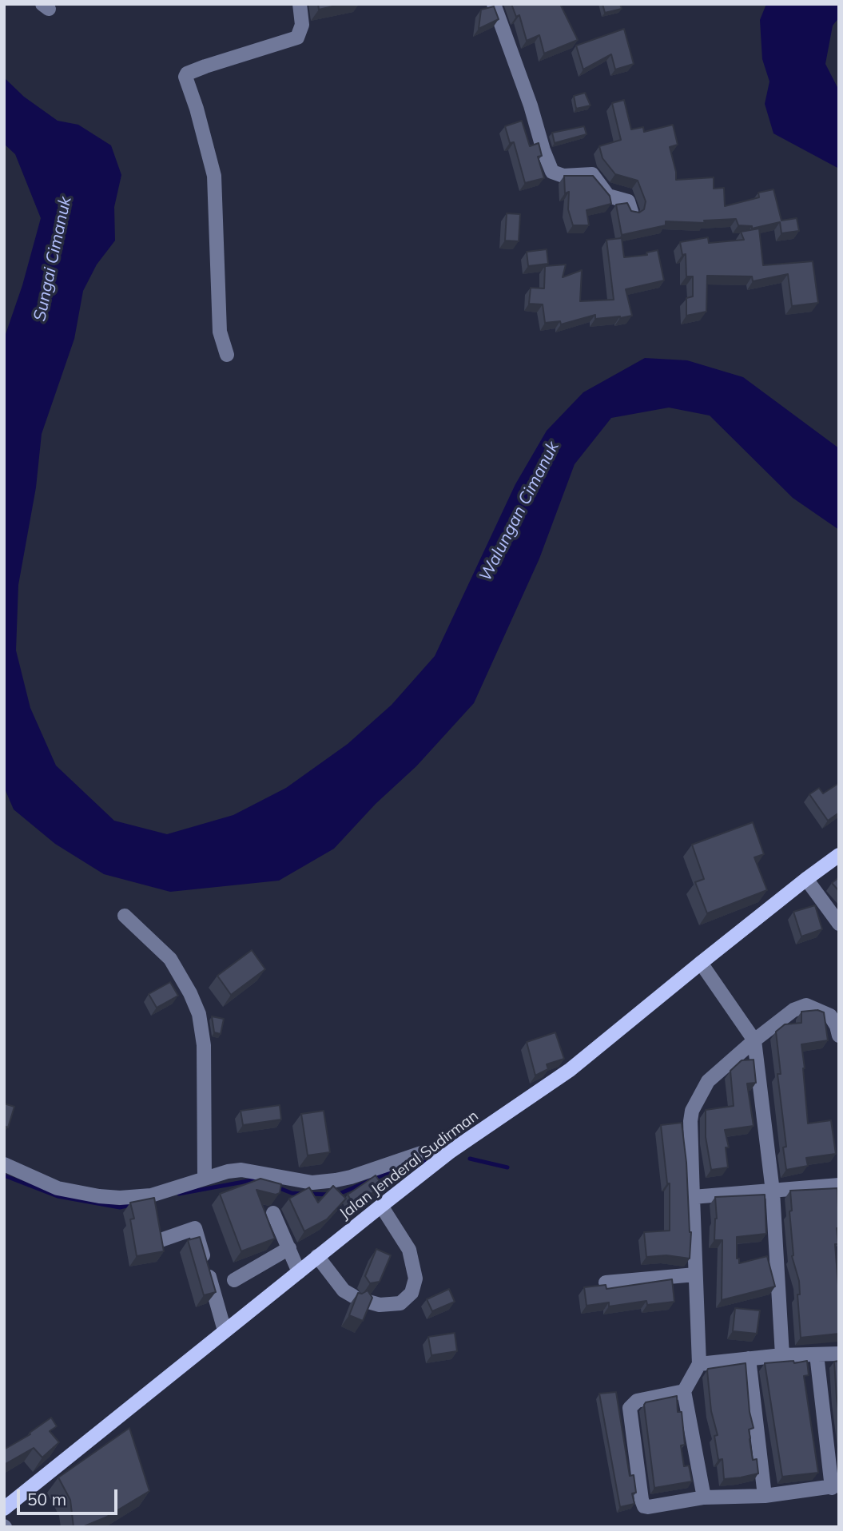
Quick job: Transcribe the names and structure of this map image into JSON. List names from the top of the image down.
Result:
{
  "streets": {
    "main road": ["Jalan Jenderal Sudirman"]
  },
  "water": ["Sungai Cimanuk", "Walungan Cimanuk"],
  "scale_bar": "50 m"
}
